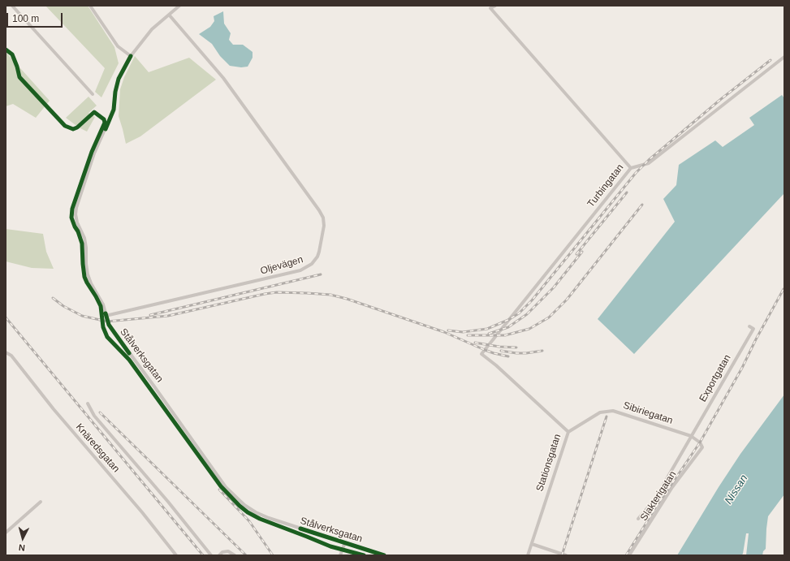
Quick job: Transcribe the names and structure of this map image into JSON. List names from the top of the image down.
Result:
{
  "streets": {
    "street": [
      "Turbingatan",
      "Oljevägen",
      "Stålverksgatan",
      "Exportgatan",
      "Sibiriegatan",
      "Knäredsgatan",
      "Stationsgatan",
      "Slakterigatan"
    ]
  },
  "crossings": [
    ["Turbingatan", "Stationsgatan"],
    ["Oljevägen", "Stålverksgatan"],
    ["Exportgatan", "Sibiriegatan"],
    ["Sibiriegatan", "Stationsgatan"],
    ["Sibiriegatan", "Slakterigatan"]
  ],
  "water": ["Nissan"],
  "scale_bar": "100 m",
  "north": "bottom"
}
